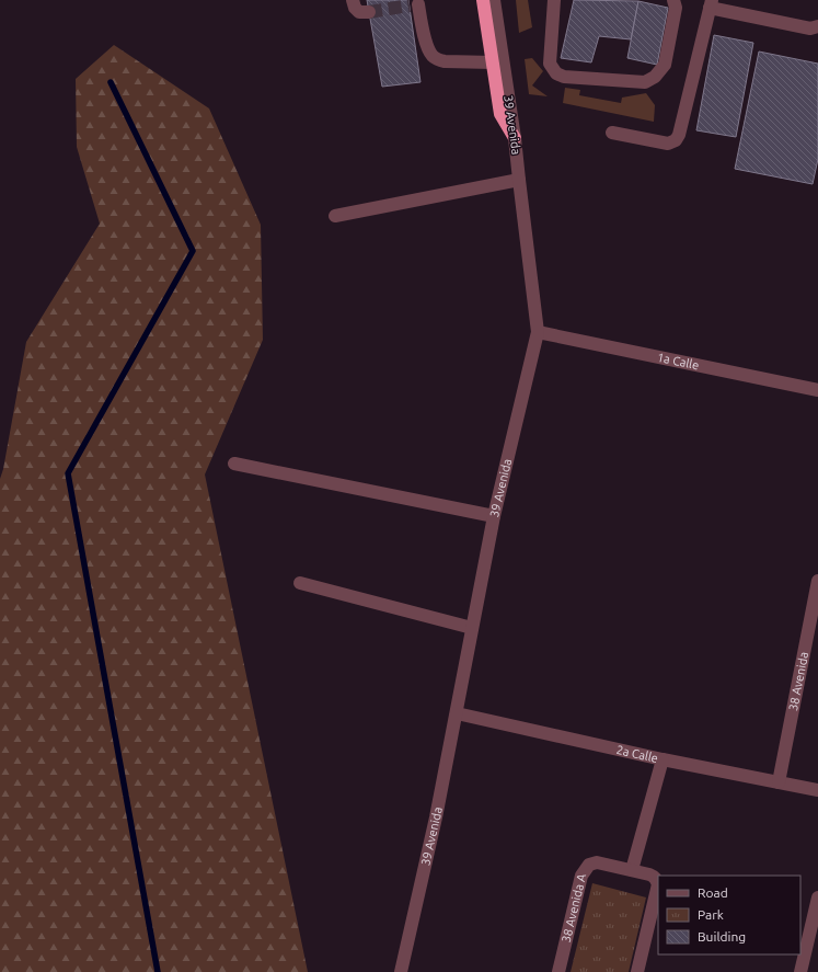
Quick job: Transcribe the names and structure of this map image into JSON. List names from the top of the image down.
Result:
{
  "streets": {
    "street": [
      "39 Avenida",
      "1a Calle",
      "38 Avenida",
      "2a Calle",
      "38 Avenida A"
    ]
  },
  "crossings": [
    ["39 Avenida", "1a Calle"],
    ["39 Avenida", "2a Calle"],
    ["38 Avenida", "2a Calle"]
  ],
  "legend": ["Road", "Park", "Building"]
}
